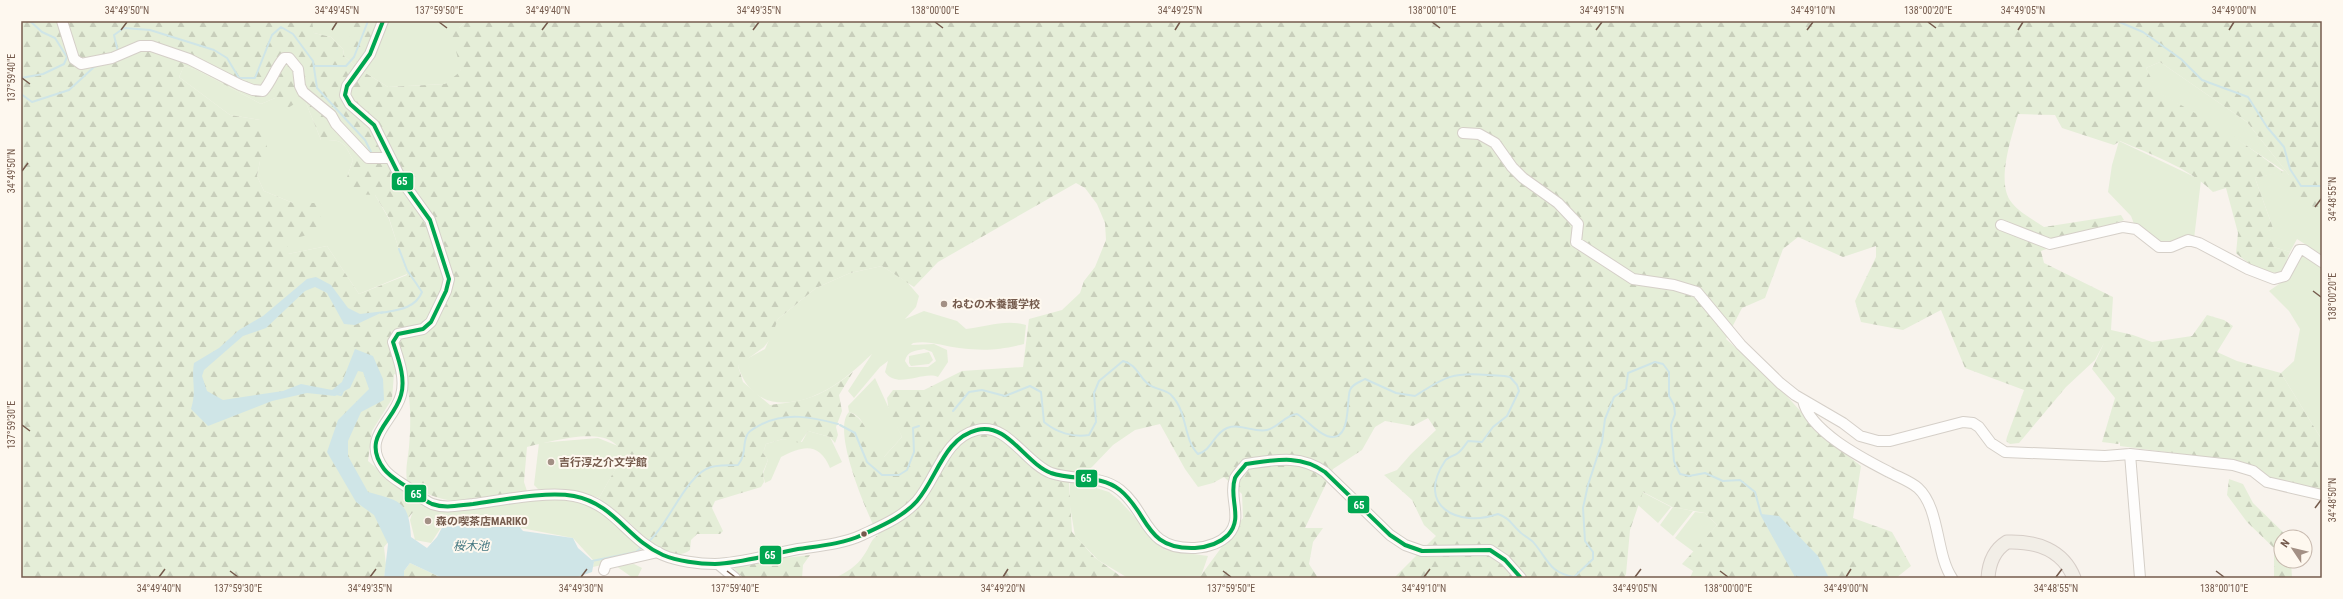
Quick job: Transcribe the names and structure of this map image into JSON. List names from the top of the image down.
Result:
{
  "water": ["桜木池"],
  "places": ["ねむの木養護学校", "吉行淳之介文学館", "森の喫茶店MARIKO"],
  "lines": ["transit line 65"],
  "north": "top left",
  "coordinates": [
    "34°49'50\"N",
    "34°49'45\"N",
    "137°59'50\"E",
    "34°49'40\"N",
    "34°49'35\"N",
    "138°00'00\"E",
    "34°49'25\"N",
    "138°00'10\"E",
    "34°49'15\"N",
    "34°49'10\"N",
    "138°00'20\"E",
    "34°49'05\"N",
    "34°49'00\"N",
    "137°59'40\"E",
    "34°48'55\"N",
    "137°59'30\"E",
    "34°48'50\"N",
    "34°49'30\"N",
    "34°49'20\"N"
  ]
}
